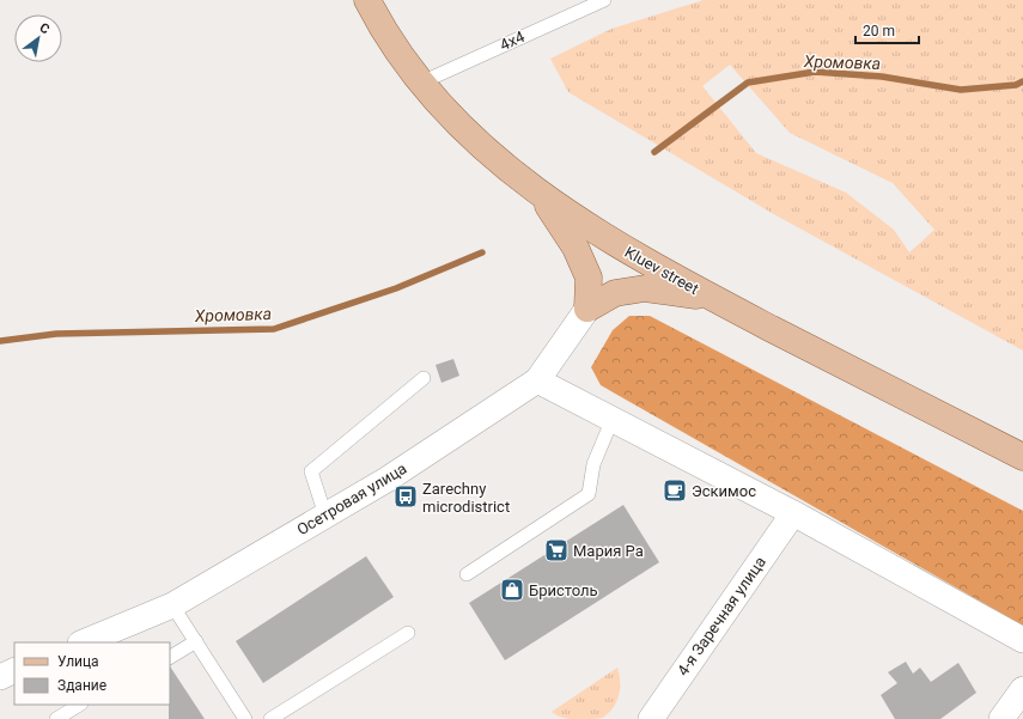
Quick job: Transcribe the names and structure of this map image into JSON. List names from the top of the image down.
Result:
{
  "streets": {
    "main road": ["Kluev street"],
    "street": ["Осетровая улица", "4-я Заречная улица"],
    "lane": ["4x4"]
  },
  "crossings": [
    ["4x4", "Kluev street"]
  ],
  "water": ["Хромовка"],
  "places": {
    "cafe": ["Эскимос"],
    "bus stop": ["Zarechny microdistrict"],
    "supermarket": ["Мария Ра"],
    "shop": ["Бристоль"]
  },
  "legend": ["Улица", "Здание"],
  "scale_bar": "20 m",
  "north": "top right"
}
